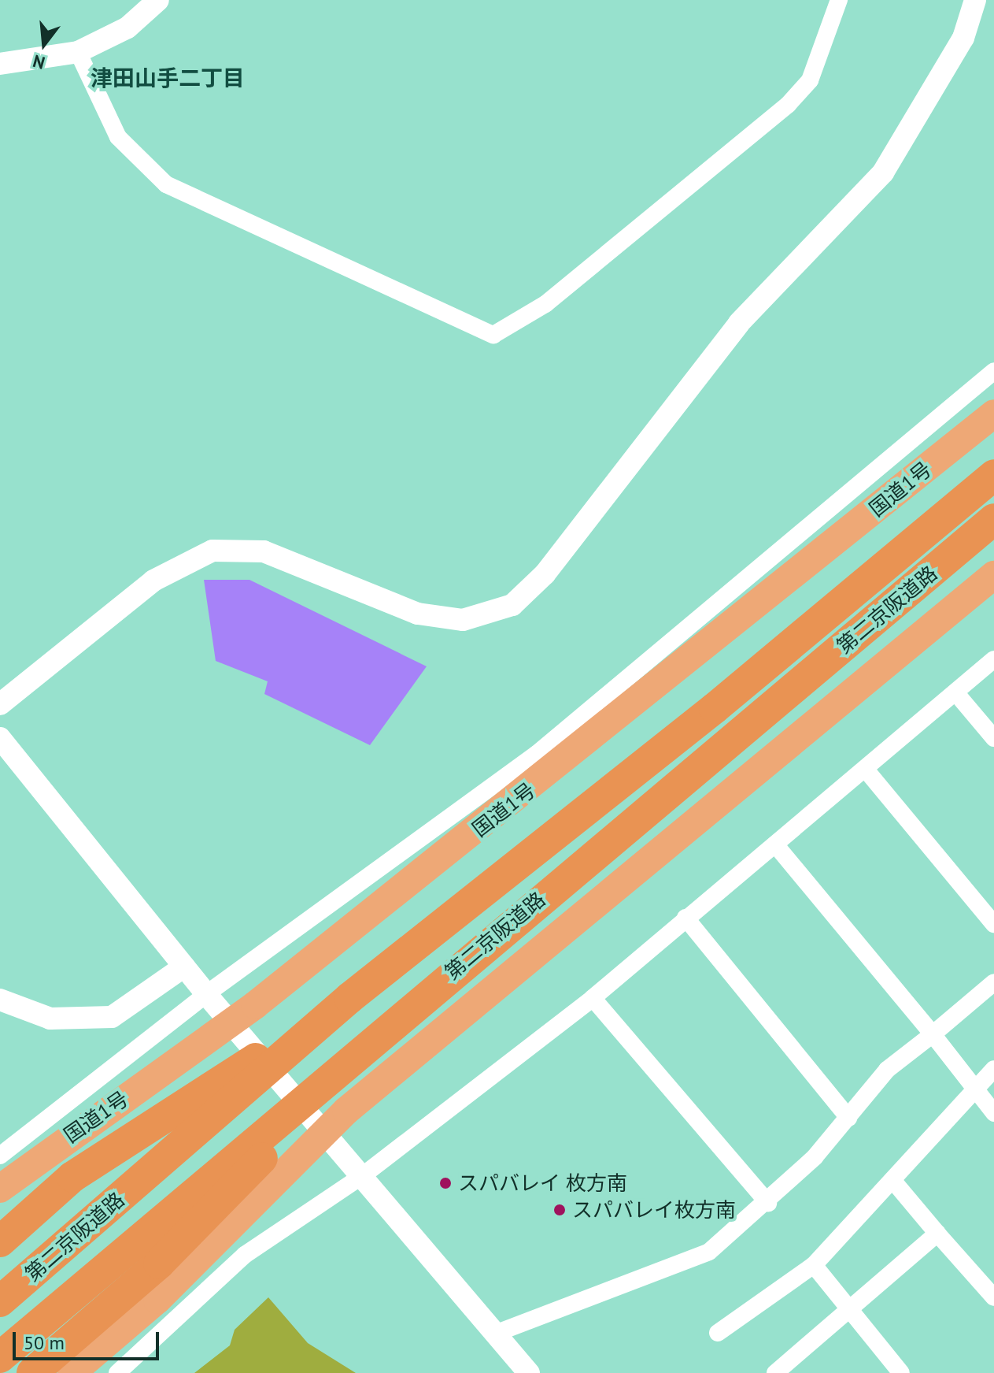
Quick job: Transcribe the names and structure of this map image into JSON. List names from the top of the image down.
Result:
{
  "streets": {
    "highway": ["国道1号", "第二京阪道路"]
  },
  "districts": ["津田山手二丁目"],
  "places": ["スパバレイ 枚方南", "スパバレイ枚方南"],
  "scale_bar": "50 m",
  "north": "bottom"
}
